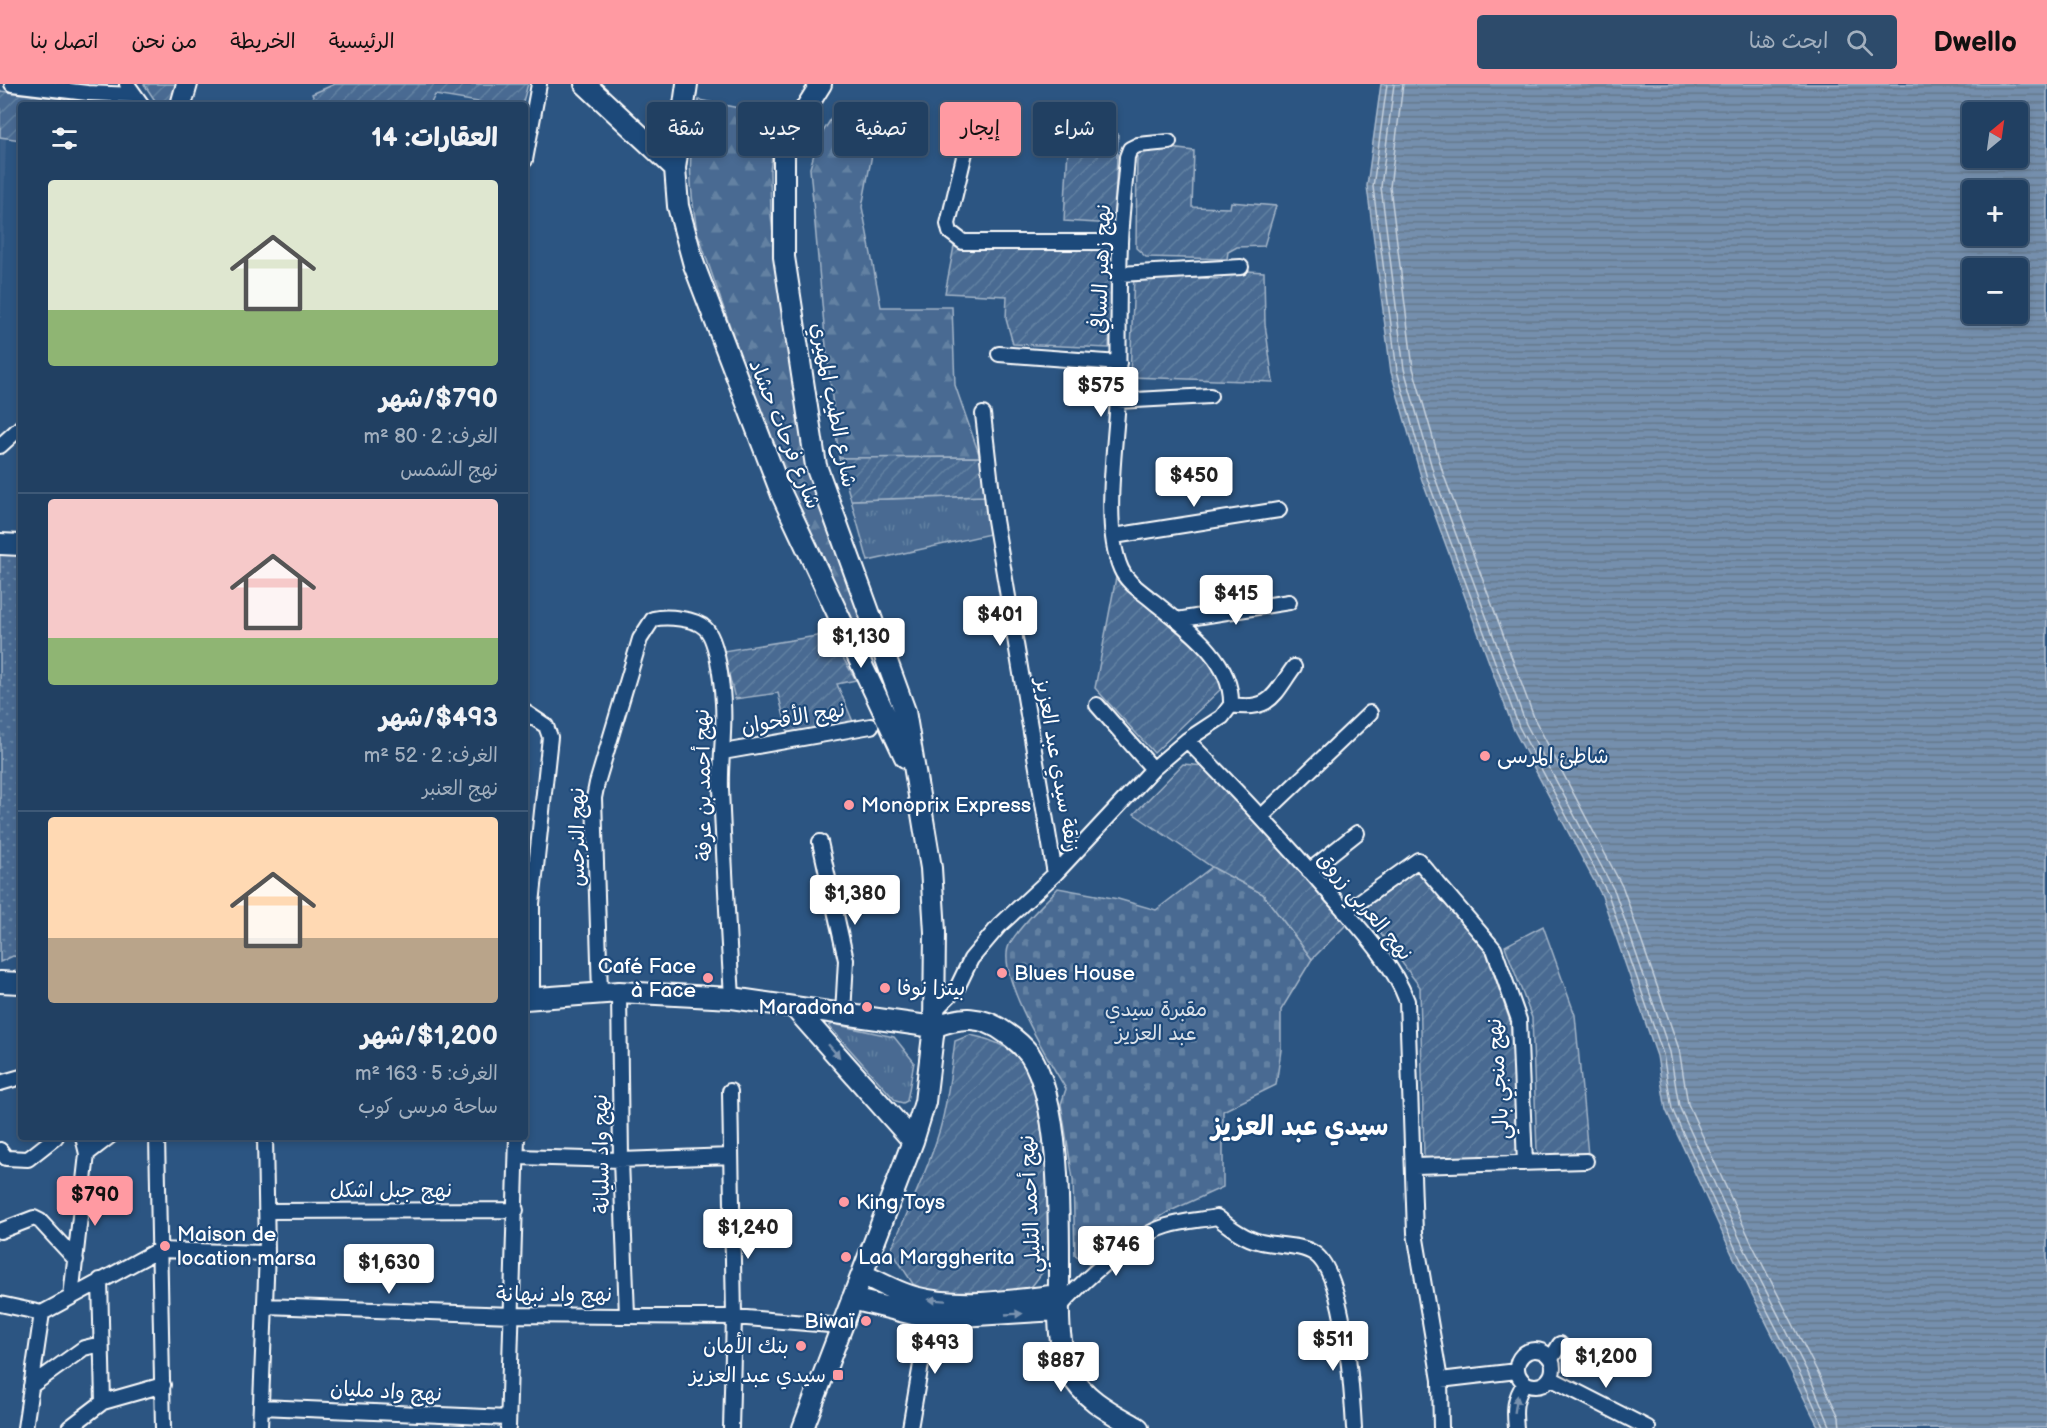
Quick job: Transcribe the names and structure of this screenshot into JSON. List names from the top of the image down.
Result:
{
  "streets": {
    "street": [
      "نهج زهير السافي",
      "شارع الطيب المهيري",
      "شارع فرحات حشاد",
      "نهج الأقحوان",
      "زنقة سيدي عبد العزيز",
      "نهج أحمد بن عرفة",
      "نهج النرجس",
      "نهج العربي زروق",
      "نهج منجي بالي",
      "نهج واد سليانة",
      "نهج جبل اشكل",
      "نهج أحمد التليلي",
      "نهج واد نبهانة",
      "نهج واد مليان"
    ]
  },
  "crossings": [
    ["شارع الطيب المهيري", "شارع فرحات حشاد"],
    ["شارع الطيب المهيري", "نهج أحمد التليلي"],
    ["شارع الطيب المهيري", "نهج واد نبهانة"],
    ["نهج الأقحوان", "نهج أحمد بن عرفة"],
    ["نهج أحمد بن عرفة", "نهج النرجس"],
    ["نهج النرجس", "نهج واد سليانة"],
    ["نهج العربي زروق", "نهج منجي بالي"],
    ["نهج واد سليانة", "نهج واد نبهانة"]
  ],
  "districts": ["سيدي عبد العزيز"],
  "parks": ["مقبرة سيدي عبد العزيز"],
  "places": {
    "other": [
      "شاطئ المرسى",
      "Monoprix Express",
      "Blues House",
      "Café Face à Face",
      "بيتزا نوفا",
      "Maradona",
      "King Toys",
      "Maison de location marsa",
      "Laa Marggherita",
      "Biwaï",
      "بنك الأمان"
    ],
    "transit": ["سيدي عبد العزيز"]
  },
  "north": "top right",
  "page": {
    "header": "Dwello",
    "search": "ابحث هنا",
    "nav": [
      "الرئيسية",
      "الخريطة",
      "من نحن",
      "اتصل بنا"
    ],
    "map_buttons": ["+", "−"],
    "chip": [
      "شراء",
      "إيجار",
      "تصفية",
      "جديد",
      "شقة"
    ],
    "heading": "العقارات: 14",
    "list": [
      {
        "name": "$790/شهر",
        "note": "الغرف: 2 · 80 m² · نهج الشمس"
      },
      {
        "name": "$493/شهر",
        "note": "الغرف: 2 · 52 m² · نهج العنبر"
      },
      {
        "name": "$1,200/شهر",
        "note": "الغرف: 5 · 163 m² · ساحة مرسى كوب"
      }
    ],
    "price": [
      "$575",
      "$450",
      "$415",
      "$401",
      "$1,130",
      "$1,380",
      "$790",
      "$1,240",
      "$746",
      "$1,630",
      "$511",
      "$493",
      "$1,200",
      "$887"
    ]
  }
}
